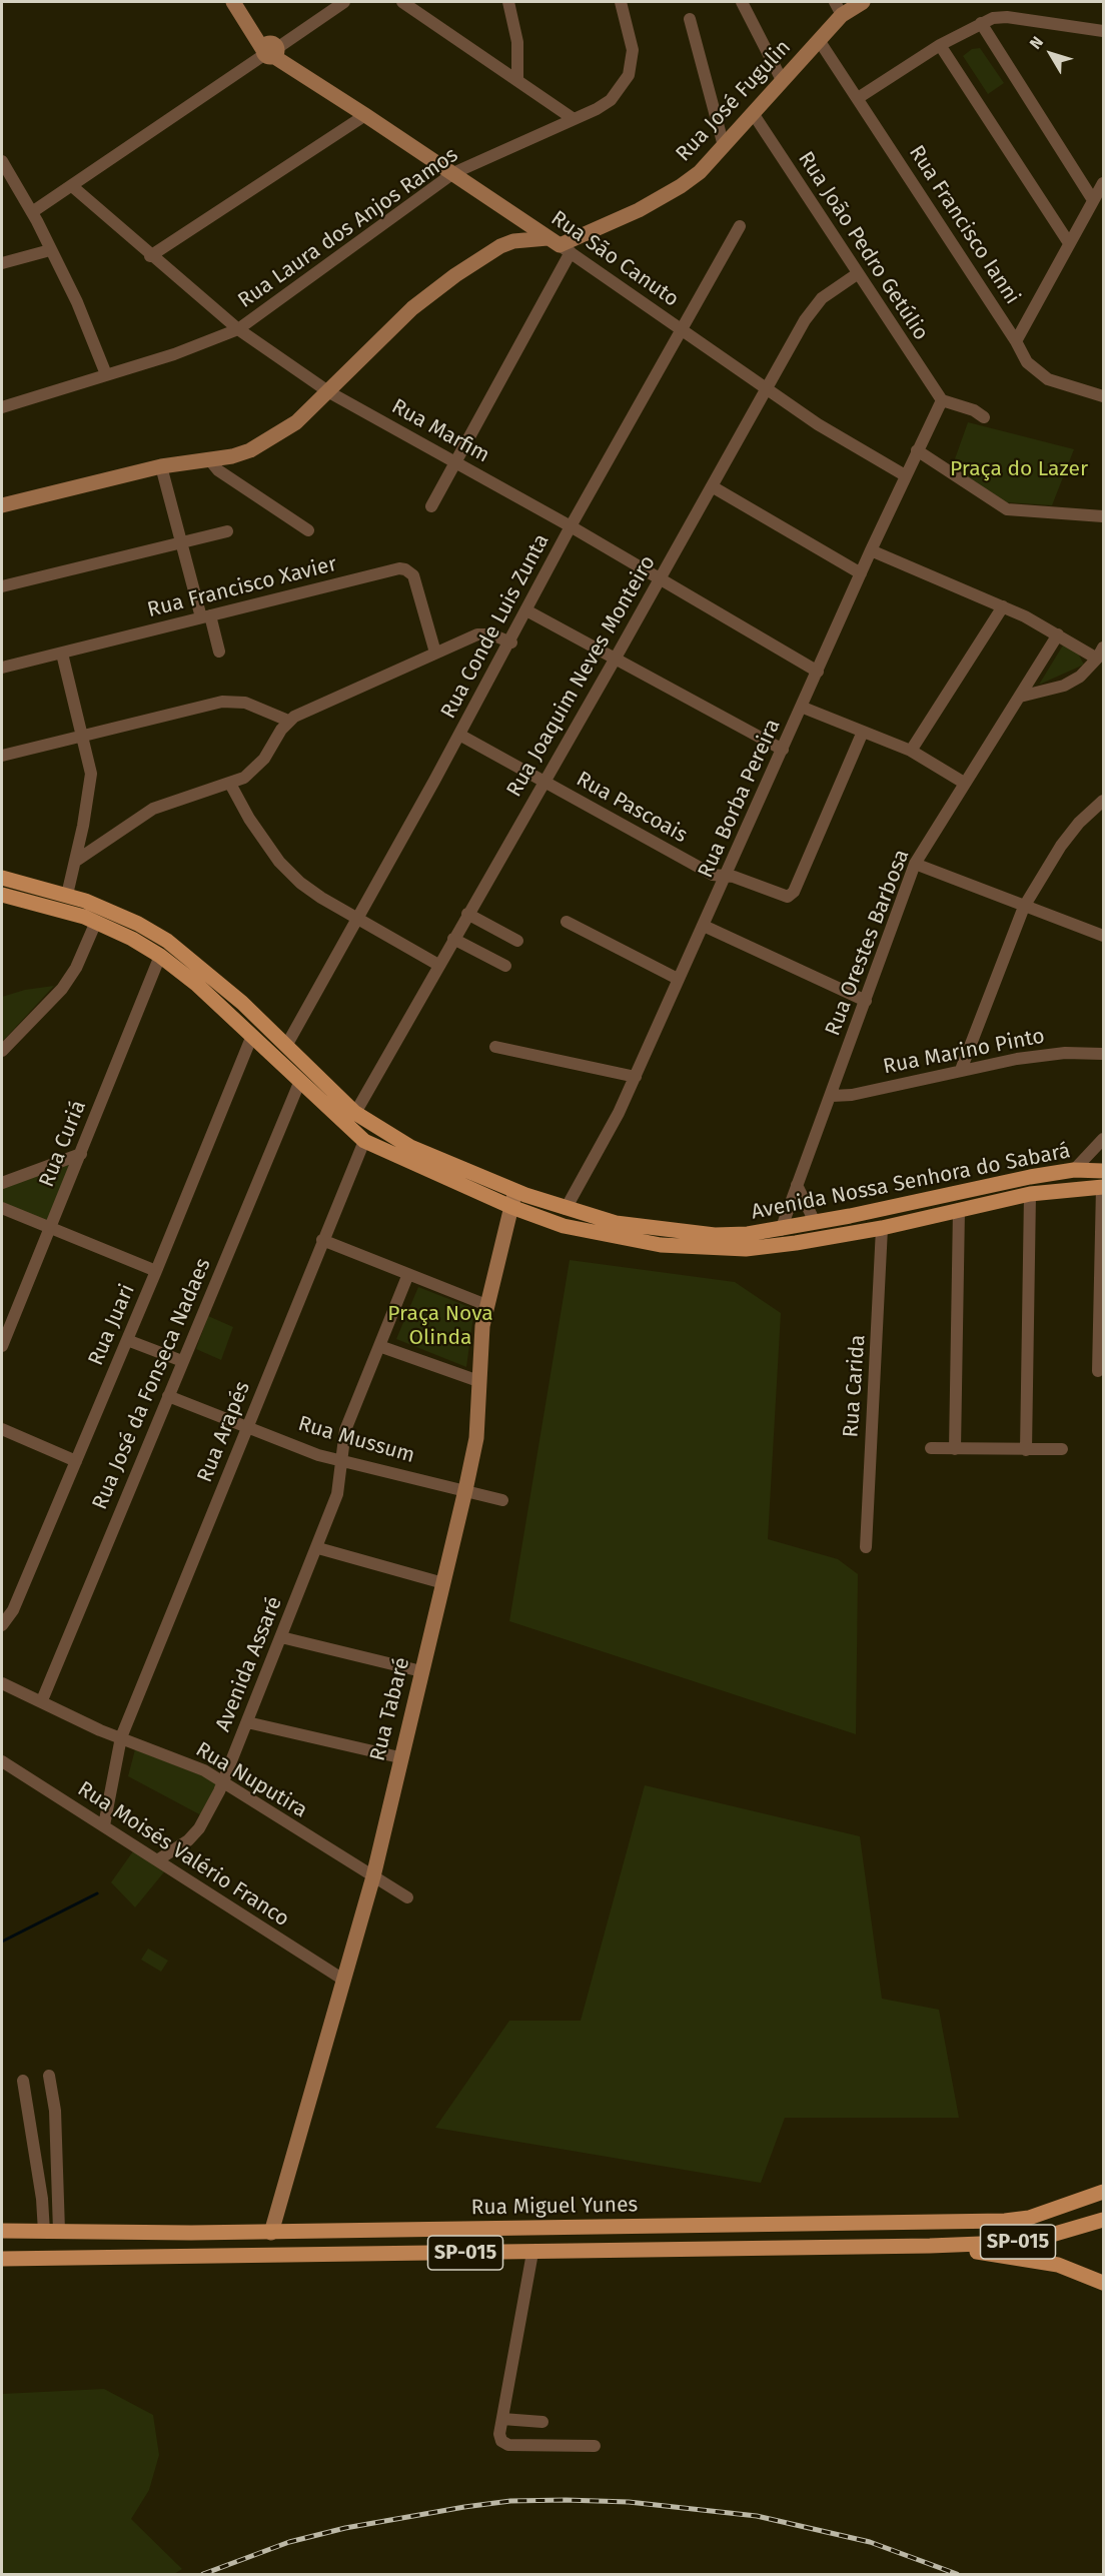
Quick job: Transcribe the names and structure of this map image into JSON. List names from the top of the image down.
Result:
{
  "streets": {
    "main road": ["Avenida Nossa Senhora do Sabará", "Rua Miguel Yunes", "SP-015"],
    "street": [
      "Rua José Fugulin",
      "Rua Francisco Ianni",
      "Rua Laura dos Anjos Ramos",
      "Rua João Pedro Getúlio",
      "Rua São Canuto",
      "Rua Marfim",
      "Rua Francisco Xavier",
      "Rua Conde Luis Zunta",
      "Rua Joaquim Neves Monteiro",
      "Rua Borba Pereira",
      "Rua Pascoais",
      "Rua Orestes Barbosa",
      "Rua Marino Pinto",
      "Rua Curiá",
      "Rua Juari",
      "Rua José da Fonseca Nadaes",
      "Rua Carida",
      "Rua Arapés",
      "Rua Mussum",
      "Avenida Assaré",
      "Rua Tabaré",
      "Rua Nuputira",
      "Rua Moisés Valério Franco"
    ]
  },
  "crossings": [
    ["Rua José Fugulin", "Rua Francisco Ianni"],
    ["Rua José Fugulin", "Rua João Pedro Getúlio"],
    ["Rua José Fugulin", "Rua São Canuto"],
    ["Rua José Fugulin", "Rua Marfim"],
    ["Rua Laura dos Anjos Ramos", "Rua São Canuto"],
    ["Rua Laura dos Anjos Ramos", "Rua Marfim"],
    ["Rua João Pedro Getúlio", "Rua Joaquim Neves Monteiro"],
    ["Rua João Pedro Getúlio", "Rua Borba Pereira"],
    ["Rua São Canuto", "Rua Conde Luis Zunta"],
    ["Rua São Canuto", "Rua Joaquim Neves Monteiro"],
    ["Rua São Canuto", "Rua Borba Pereira"],
    ["Rua Marfim", "Rua Conde Luis Zunta"],
    ["Rua Marfim", "Rua Joaquim Neves Monteiro"],
    ["Rua Marfim", "Rua Borba Pereira"],
    ["Rua Conde Luis Zunta", "Rua Pascoais"],
    ["Rua Conde Luis Zunta", "Avenida Nossa Senhora do Sabará"],
    ["Rua Joaquim Neves Monteiro", "Rua Pascoais"],
    ["Rua Joaquim Neves Monteiro", "Avenida Nossa Senhora do Sabará"],
    ["Rua Borba Pereira", "Rua Pascoais"],
    ["Rua Borba Pereira", "Avenida Nossa Senhora do Sabará"],
    ["Rua Orestes Barbosa", "Rua Marino Pinto"],
    ["Rua Orestes Barbosa", "Avenida Nossa Senhora do Sabará"],
    ["Rua Curiá", "Avenida Nossa Senhora do Sabará"],
    ["Avenida Nossa Senhora do Sabará", "Rua Juari"],
    ["Avenida Nossa Senhora do Sabará", "Rua José da Fonseca Nadaes"],
    ["Avenida Nossa Senhora do Sabará", "Rua Carida"],
    ["Avenida Nossa Senhora do Sabará", "Rua Arapés"],
    ["Avenida Nossa Senhora do Sabará", "Rua Tabaré"],
    ["Rua José da Fonseca Nadaes", "Rua Mussum"],
    ["Rua José da Fonseca Nadaes", "Rua Nuputira"],
    ["Rua Arapés", "Rua Mussum"],
    ["Rua Arapés", "Rua Nuputira"],
    ["Rua Arapés", "Rua Moisés Valério Franco"],
    ["Rua Mussum", "Avenida Assaré"],
    ["Rua Mussum", "Rua Tabaré"],
    ["Avenida Assaré", "Rua Nuputira"],
    ["Avenida Assaré", "Rua Moisés Valério Franco"],
    ["Rua Tabaré", "Rua Nuputira"],
    ["Rua Tabaré", "Rua Moisés Valério Franco"],
    ["Rua Tabaré", "Rua Miguel Yunes"]
  ],
  "parks": ["Praça do Lazer", "Praça Nova Olinda"],
  "north": "top left"
}
